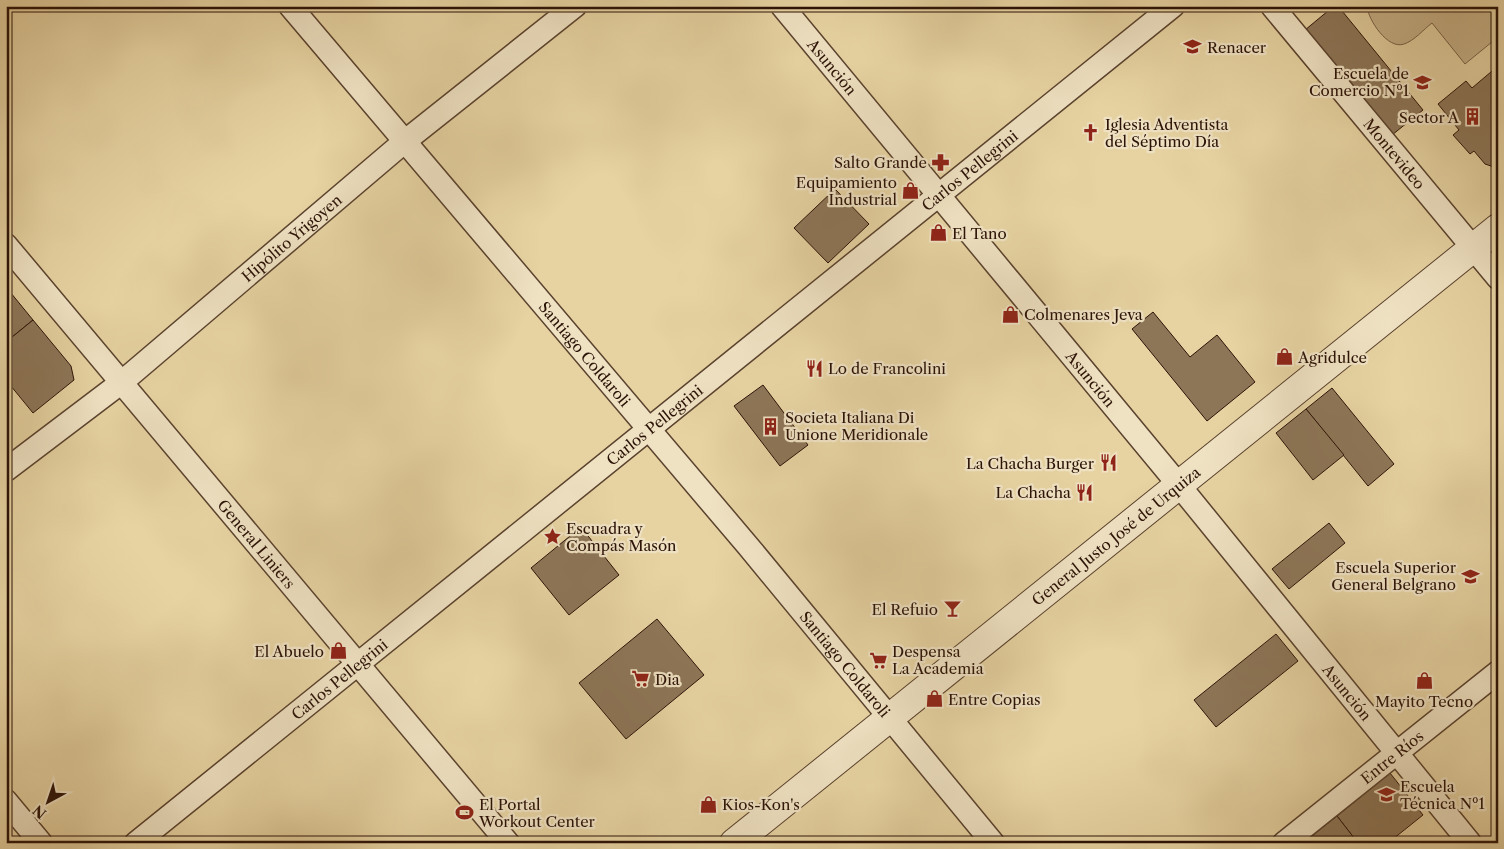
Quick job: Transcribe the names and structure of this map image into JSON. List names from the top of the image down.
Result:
{
  "streets": {
    "street": [
      "Asunción",
      "Montevideo",
      "Carlos Pellegrini",
      "Hipólito Yrigoyen",
      "Santiago Coldaroli",
      "General Justo José de Urquiza",
      "General Liniers",
      "Entre Ríos"
    ]
  },
  "crossings": [
    ["Asunción", "Carlos Pellegrini"],
    ["Asunción", "General Justo José de Urquiza"],
    ["Asunción", "Entre Ríos"],
    ["Montevideo", "General Justo José de Urquiza"],
    ["Carlos Pellegrini", "Santiago Coldaroli"],
    ["Carlos Pellegrini", "General Liniers"],
    ["Hipólito Yrigoyen", "Santiago Coldaroli"],
    ["Hipólito Yrigoyen", "General Liniers"],
    ["Santiago Coldaroli", "General Justo José de Urquiza"]
  ],
  "places": {
    "school or university": [
      "Renacer",
      "Escuela de Comercio Nº1",
      "Escuela Superior General Belgrano",
      "Escuela Técnica Nº1"
    ],
    "building": ["Sector A", "Societa Italiana Di Unione Meridionale"],
    "church": ["Iglesia Adventista del Séptimo Día"],
    "pharmacy": ["Salto Grande"],
    "shop": [
      "Equipamiento Industrial",
      "El Tano",
      "Colmenares Jeva",
      "Agridulce",
      "El Abuelo",
      "Mayito Tecno",
      "Entre Copias",
      "Kios-Kon's"
    ],
    "restaurant": ["Lo de Francolini", "La Chacha Burger", "La Chacha"],
    "place": ["Escuadra y Compás Masón"],
    "bar": ["El Refuio"],
    "supermarket": ["Despensa La Academia", "Dia"],
    "sports": ["El Portal Workout Center"]
  },
  "north": "bottom left"
}
